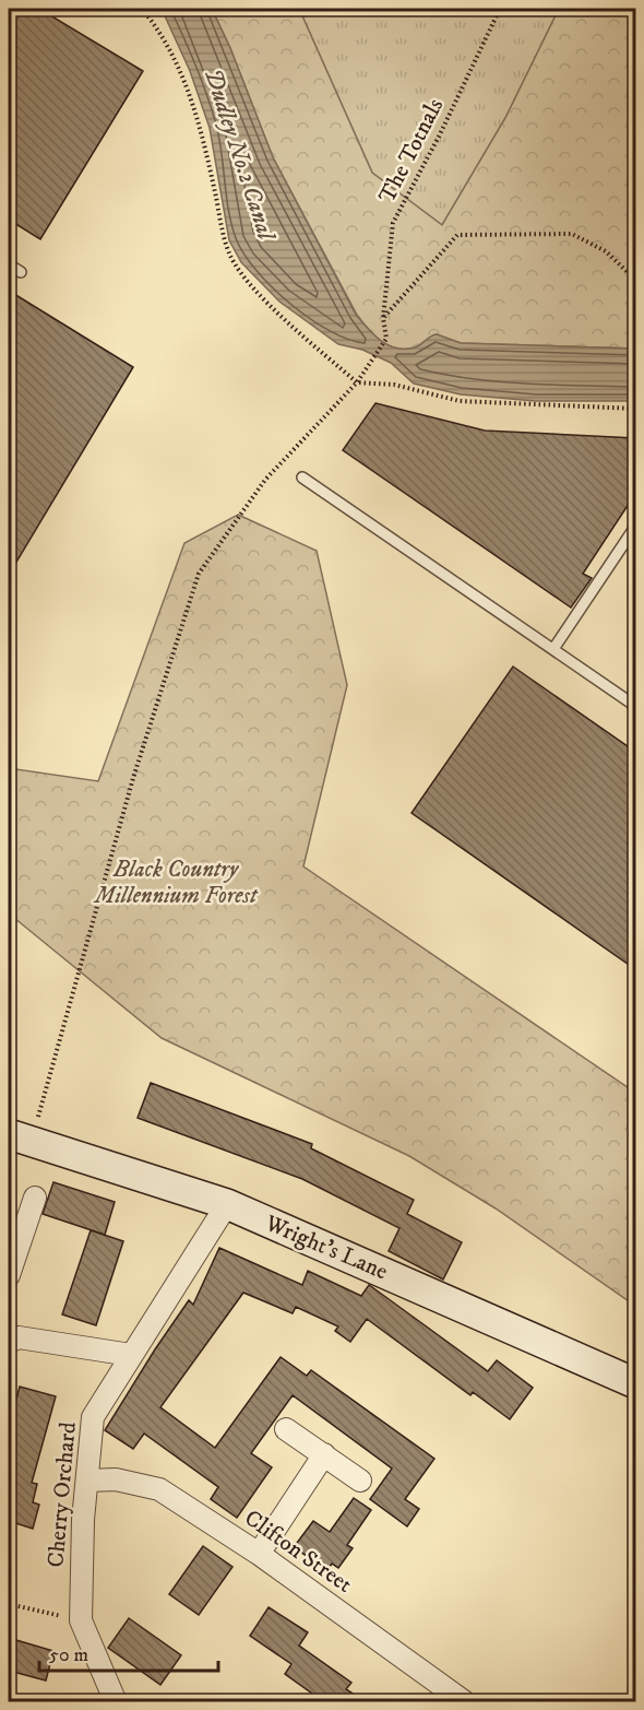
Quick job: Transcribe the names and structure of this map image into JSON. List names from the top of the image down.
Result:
{
  "streets": {
    "street": ["Wright's Lane", "Cherry Orchard", "Clifton Street"],
    "path": ["The Totnals"]
  },
  "crossings": [
    ["Wright's Lane", "Cherry Orchard"],
    ["Cherry Orchard", "Clifton Street"]
  ],
  "water": ["Dudley No.2 Canal"],
  "parks": ["Black Country Millennium Forest"],
  "scale_bar": "50 m"
}
